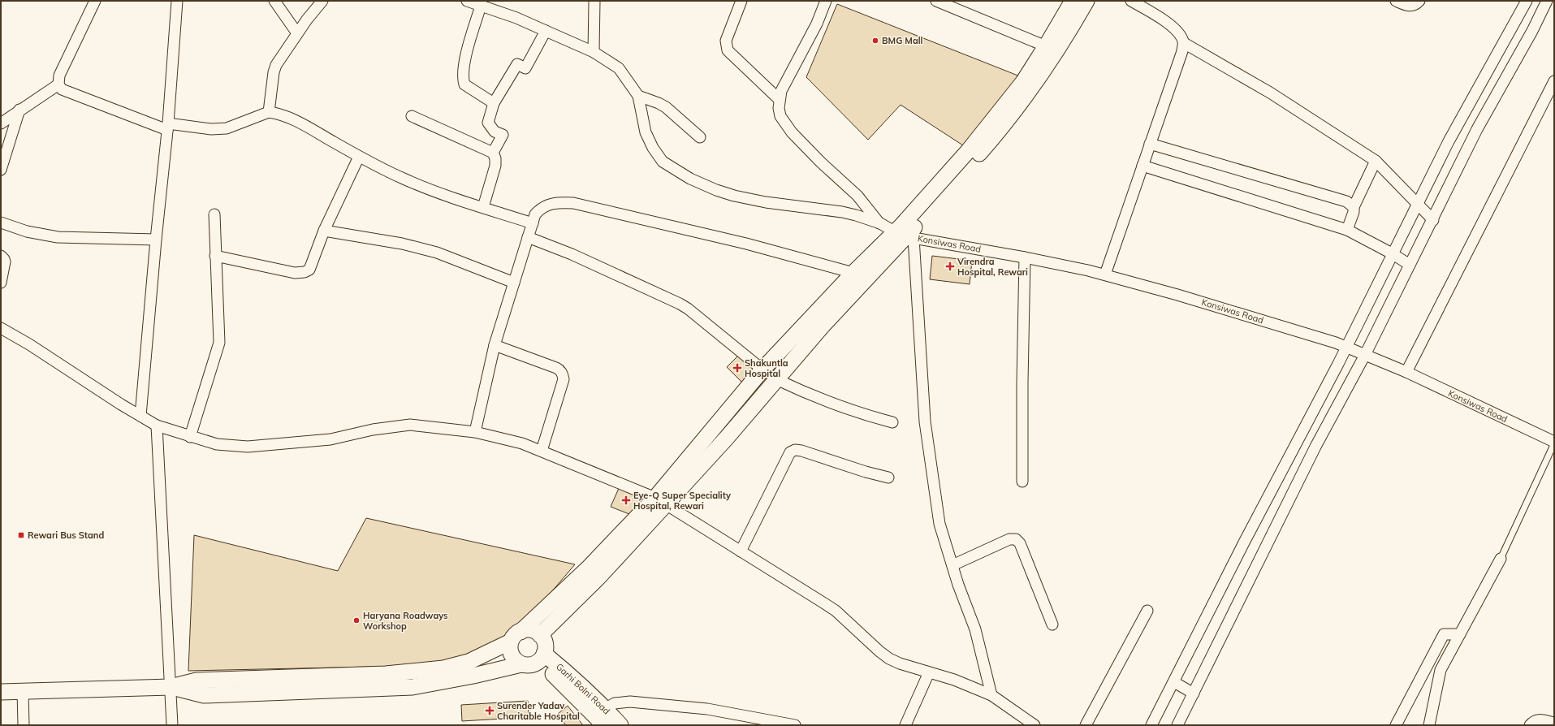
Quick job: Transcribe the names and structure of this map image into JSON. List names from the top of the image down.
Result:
{
  "streets": {
    "main road": ["Garhi Bolni Road"],
    "street": ["Konsiwas Road"]
  },
  "places": {
    "other": ["BMG Mall", "Haryana Roadways Workshop"],
    "health": [
      "Virendra Hospital, Rewari",
      "Shakuntla Hospital",
      "Eye-Q Super Speciality Hospital, Rewari",
      "Surender Yadav Charitable Hospital"
    ],
    "transit": ["Rewari Bus Stand"]
  }
}
